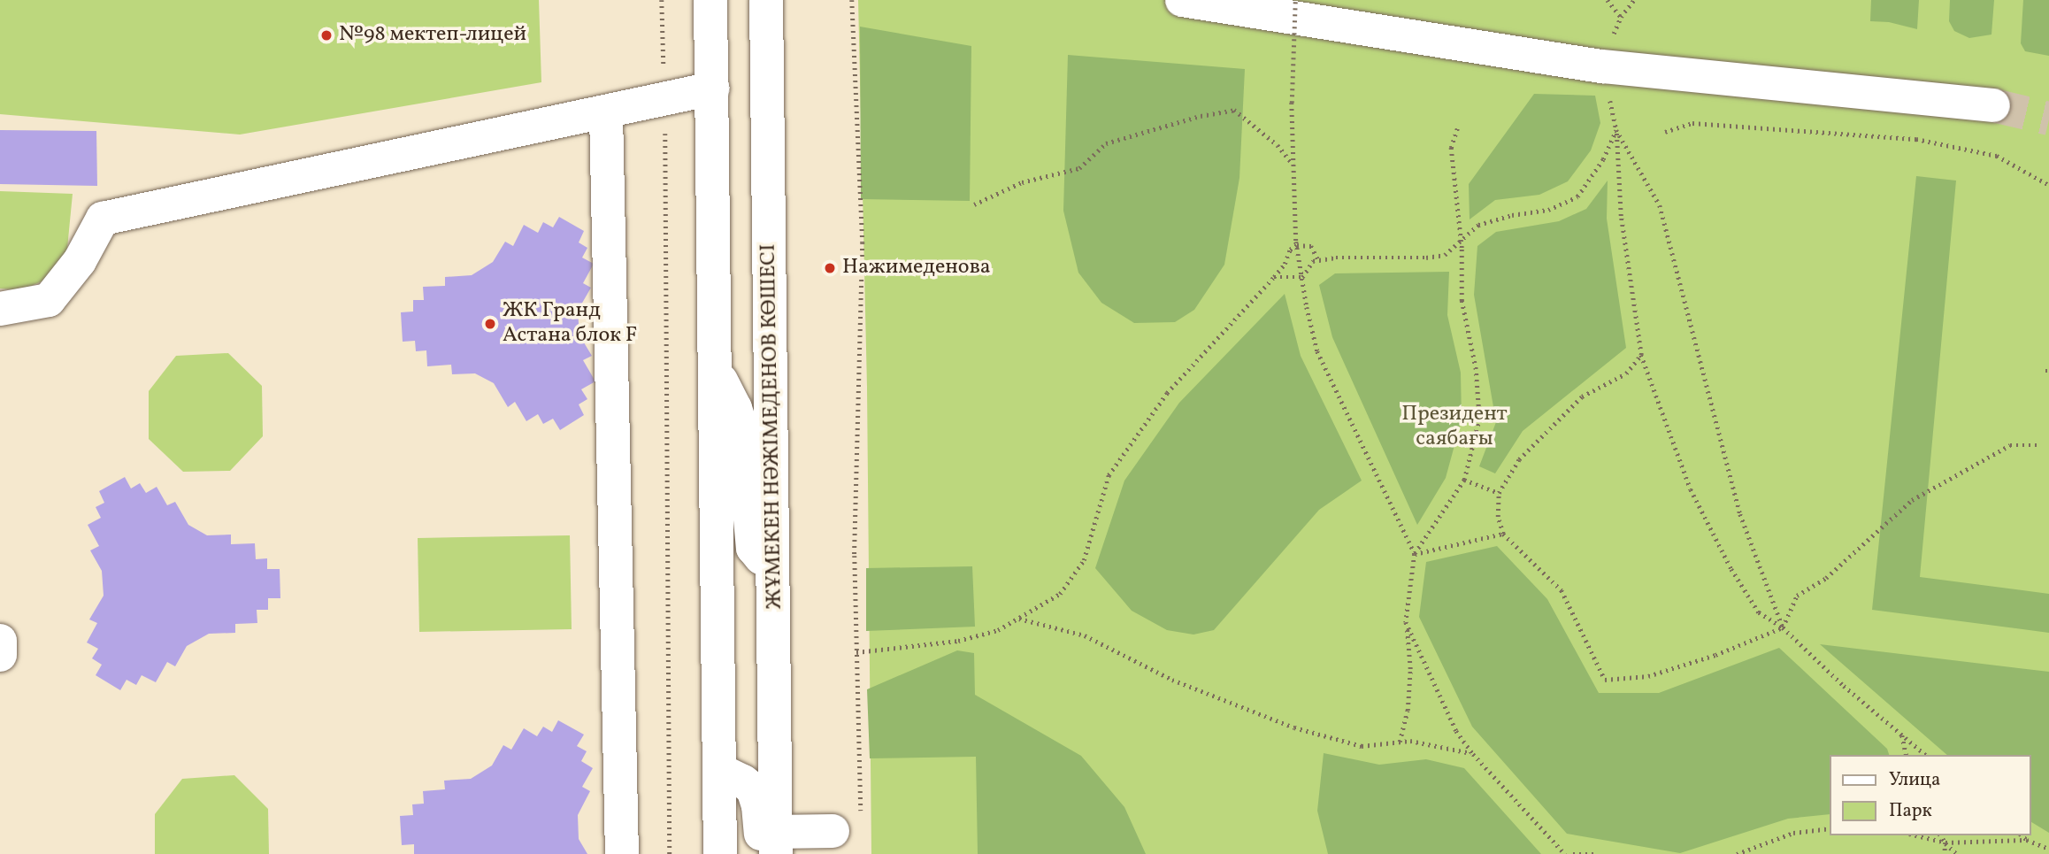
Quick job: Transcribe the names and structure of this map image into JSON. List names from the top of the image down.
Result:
{
  "streets": {
    "main road": ["ЖҰМЕКЕН НӘЖІМЕДЕНОВ КӨШЕСІ"]
  },
  "parks": ["Президент саябағы"],
  "places": ["№98 мектеп-лицей", "Нажимеденова", "ЖК Гранд Астана блок F"],
  "legend": ["Улица", "Парк"]
}
